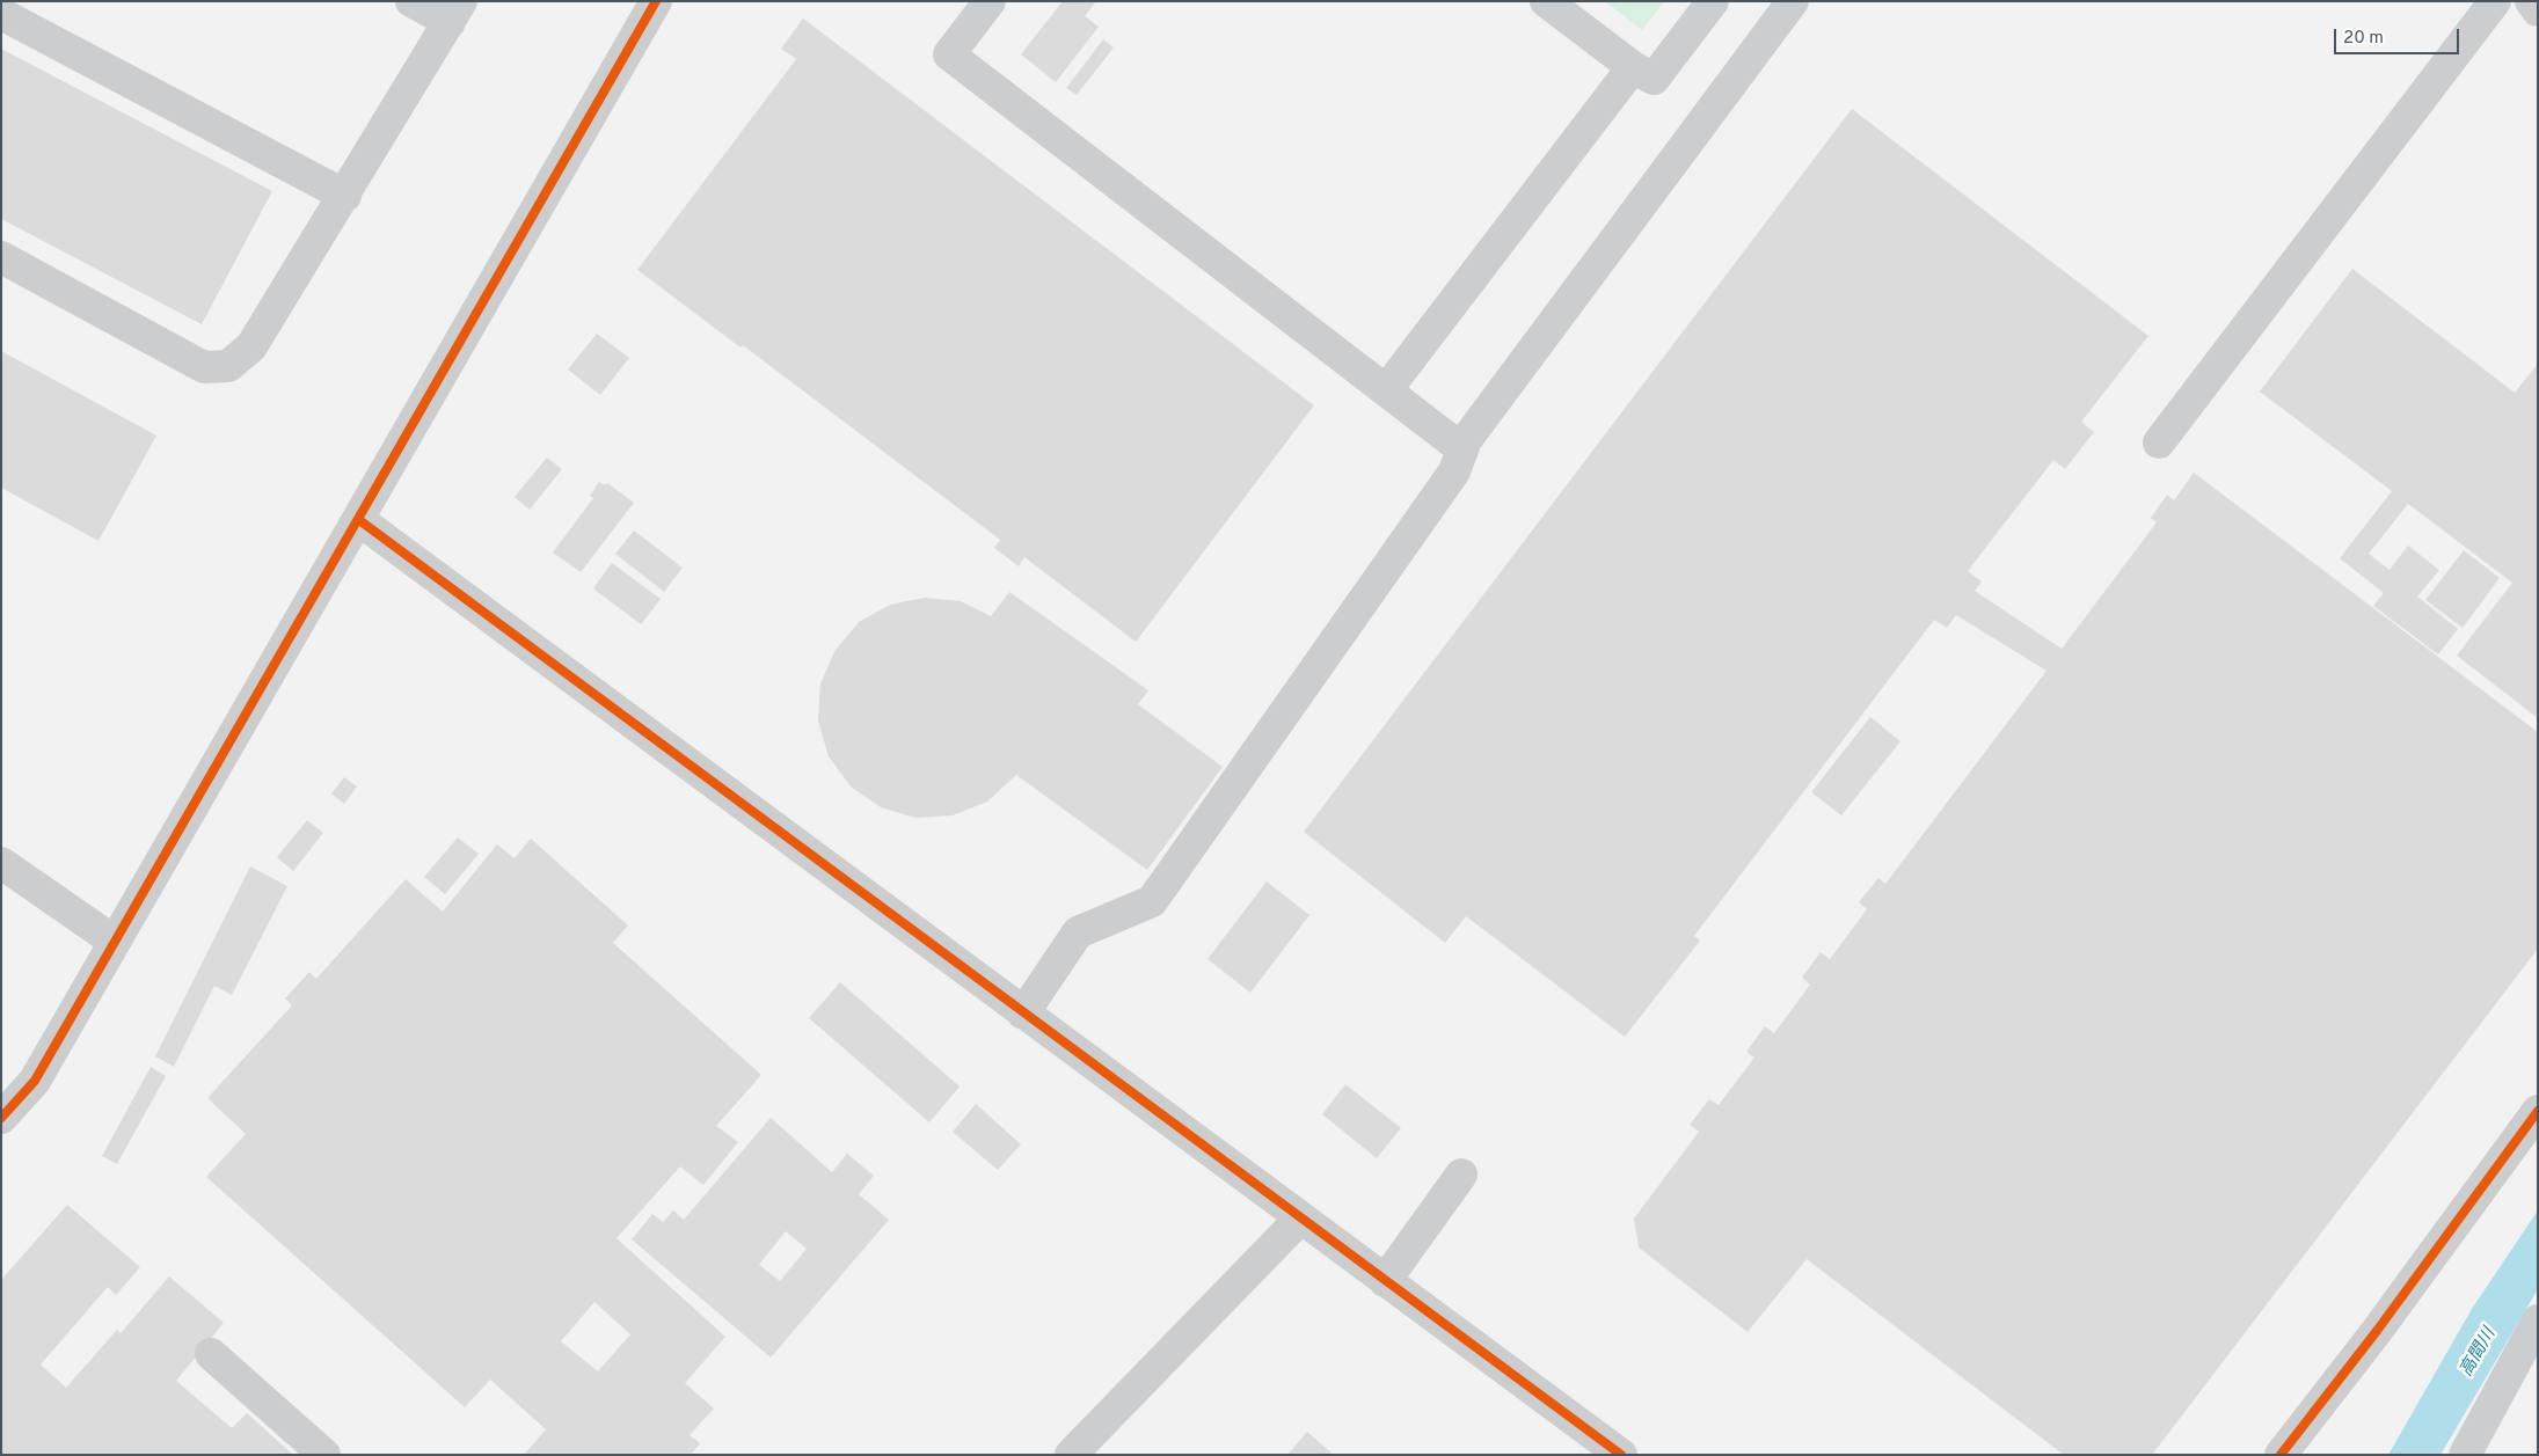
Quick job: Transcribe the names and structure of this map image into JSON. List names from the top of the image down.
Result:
{
  "water": ["高間川"],
  "scale_bar": "20 m"
}
